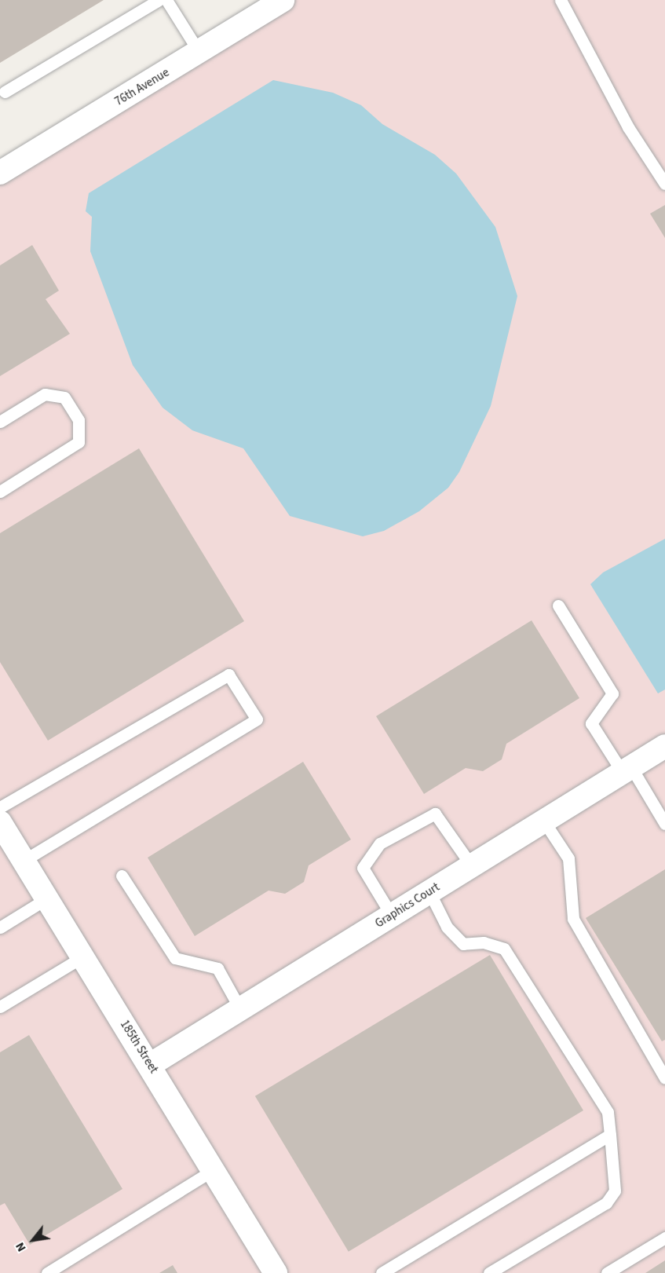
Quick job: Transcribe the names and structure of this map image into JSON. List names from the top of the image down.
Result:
{
  "streets": {
    "street": ["76th Avenue", "Graphics Court", "185th Street"]
  },
  "crossings": [
    ["Graphics Court", "185th Street"]
  ],
  "north": "bottom left"
}
